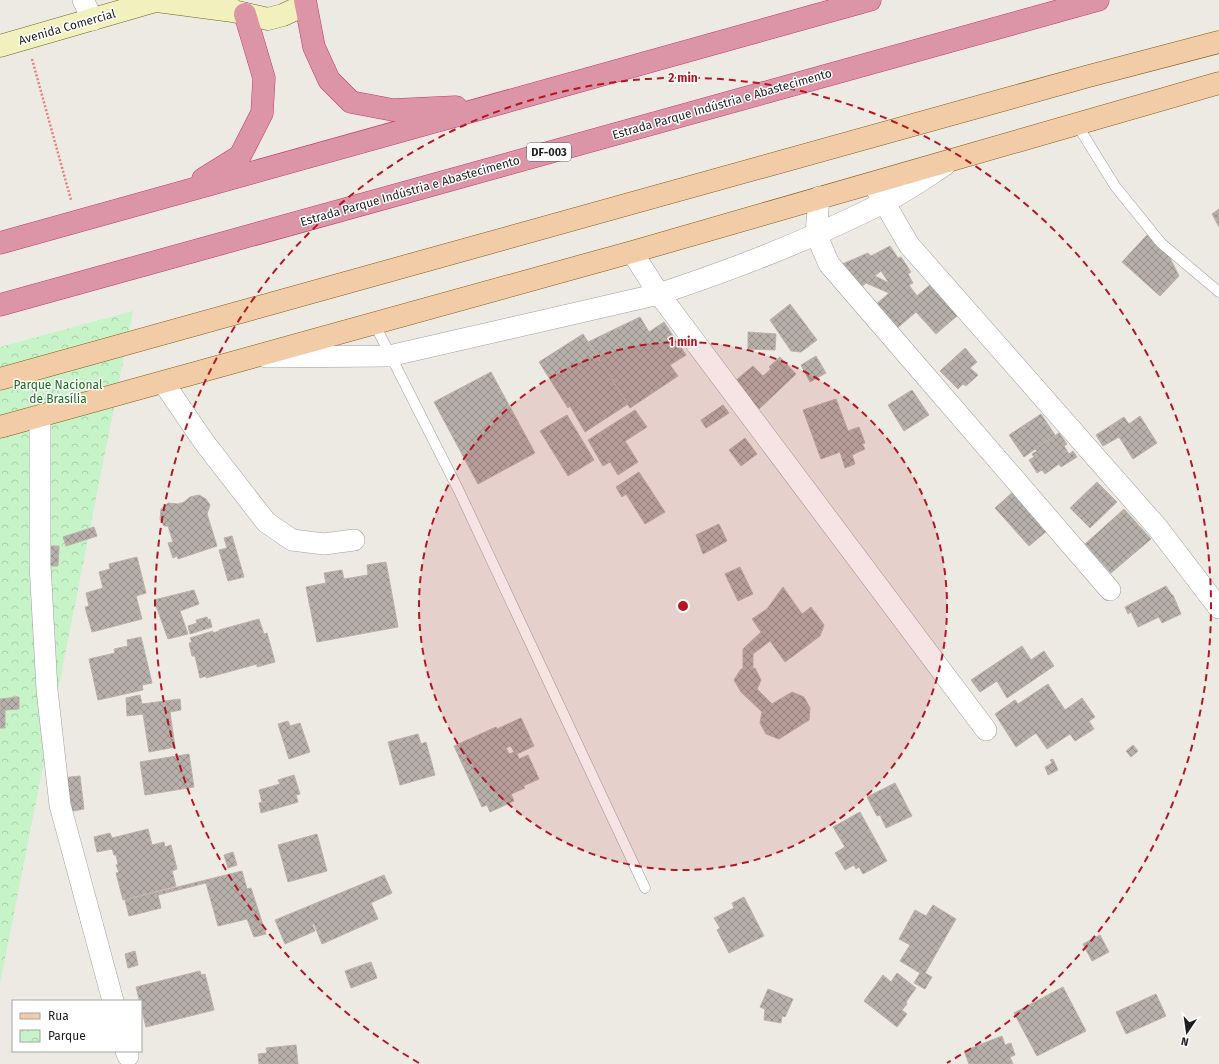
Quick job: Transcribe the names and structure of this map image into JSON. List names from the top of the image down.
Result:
{
  "streets": {
    "highway": ["Estrada Parque Indústria e Abastecimento", "DF-003"],
    "street": ["Avenida Comercial"]
  },
  "parks": ["Parque Nacional de Brasília"],
  "legend": ["Rua", "Parque"],
  "north": "bottom",
  "rings": ["2 min", "1 min"]
}
